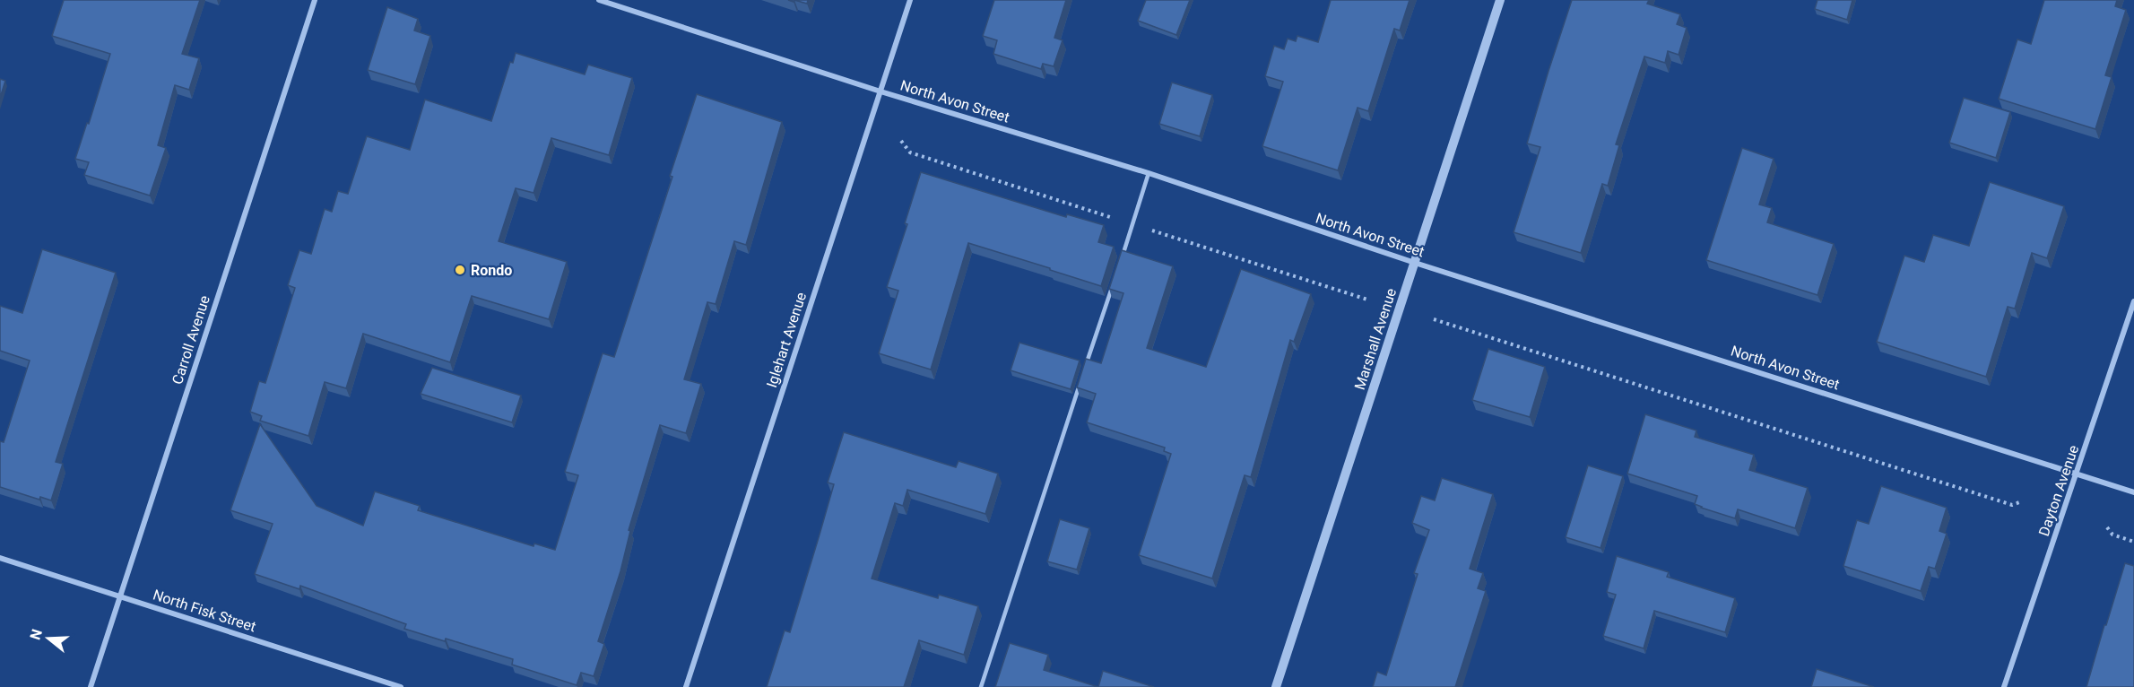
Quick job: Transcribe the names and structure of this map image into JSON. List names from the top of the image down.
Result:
{
  "streets": {
    "street": [
      "North Avon Street",
      "Marshall Avenue",
      "Carroll Avenue",
      "Iglehart Avenue",
      "Dayton Avenue",
      "North Fisk Street"
    ]
  },
  "crossings": [
    ["North Avon Street", "Marshall Avenue"],
    ["North Avon Street", "Iglehart Avenue"],
    ["North Avon Street", "Dayton Avenue"],
    ["Carroll Avenue", "North Fisk Street"]
  ],
  "places": ["Rondo"],
  "north": "left"
}
